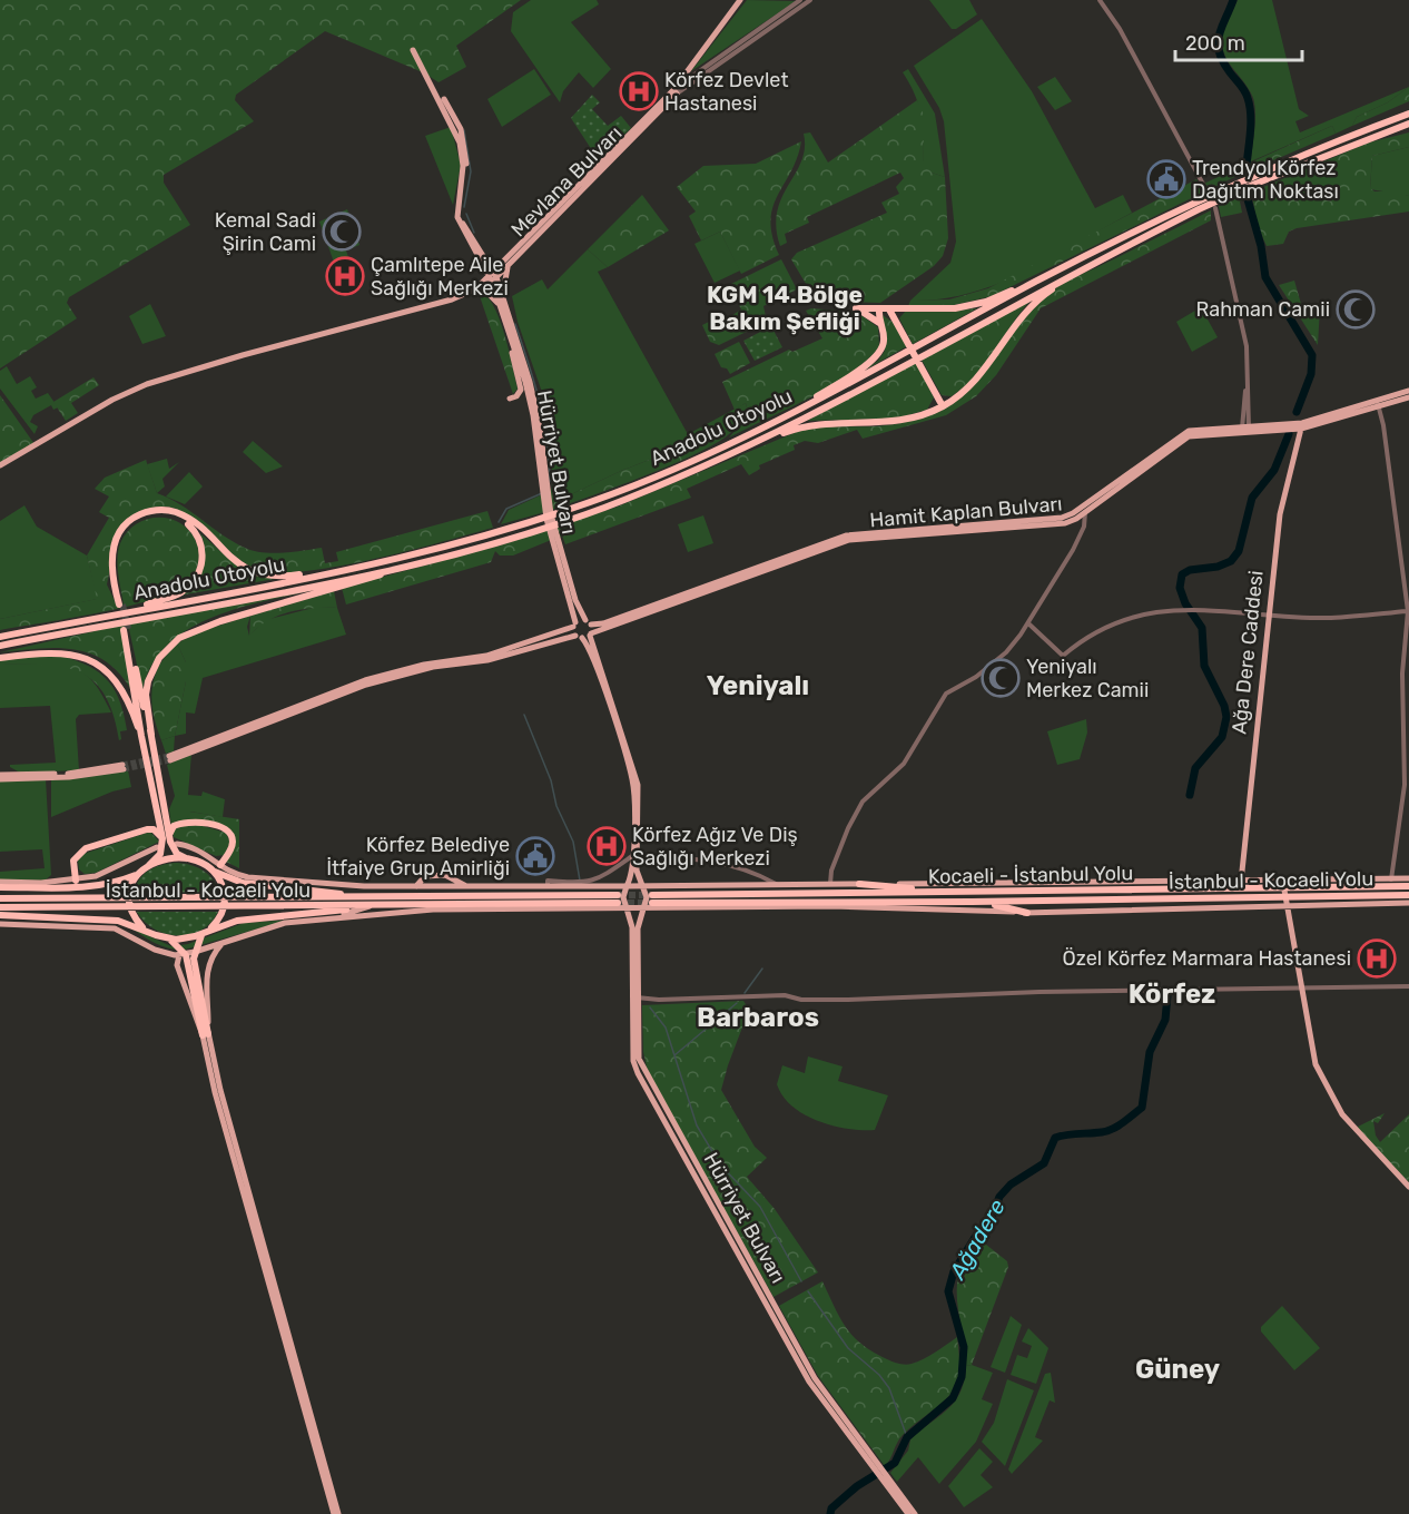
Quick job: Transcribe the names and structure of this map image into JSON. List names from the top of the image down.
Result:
{
  "streets": {
    "highway": ["Anadolu Otoyolu", "Kocaeli - İstanbul Yolu", "İstanbul - Kocaeli Yolu"],
    "main road": [
      "Mevlana Bulvarı",
      "Hürriyet Bulvarı",
      "Hamit Kaplan Bulvarı",
      "Ağa Dere Caddesi"
    ]
  },
  "crossings": [
    ["Mevlana Bulvarı", "Hürriyet Bulvarı"],
    ["Hürriyet Bulvarı", "Hamit Kaplan Bulvarı"],
    ["Hamit Kaplan Bulvarı", "Ağa Dere Caddesi"],
    ["Kocaeli - İstanbul Yolu", "İstanbul - Kocaeli Yolu"]
  ],
  "districts": [
    "KGM 14.Bölge Bakım Şefliği",
    "Yeniyalı",
    "Körfez",
    "Barbaros",
    "Güney"
  ],
  "water": ["Ağadere"],
  "places": {
    "hospital": [
      "Körfez Devlet Hastanesi",
      "Çamlıtepe Aile Sağlığı Merkezi",
      "Körfez Ağız Ve Diş Sağlığı Merkezi",
      "Özel Körfez Marmara Hastanesi"
    ],
    "public building": ["Trendyol Körfez Dağıtım Noktası", "Körfez Belediye İtfaiye Grup Amirliği"],
    "mosque": ["Kemal Sadi Şirin Cami", "Rahman Camii", "Yeniyalı Merkez Camii"]
  },
  "scale_bar": "200 m"
}
